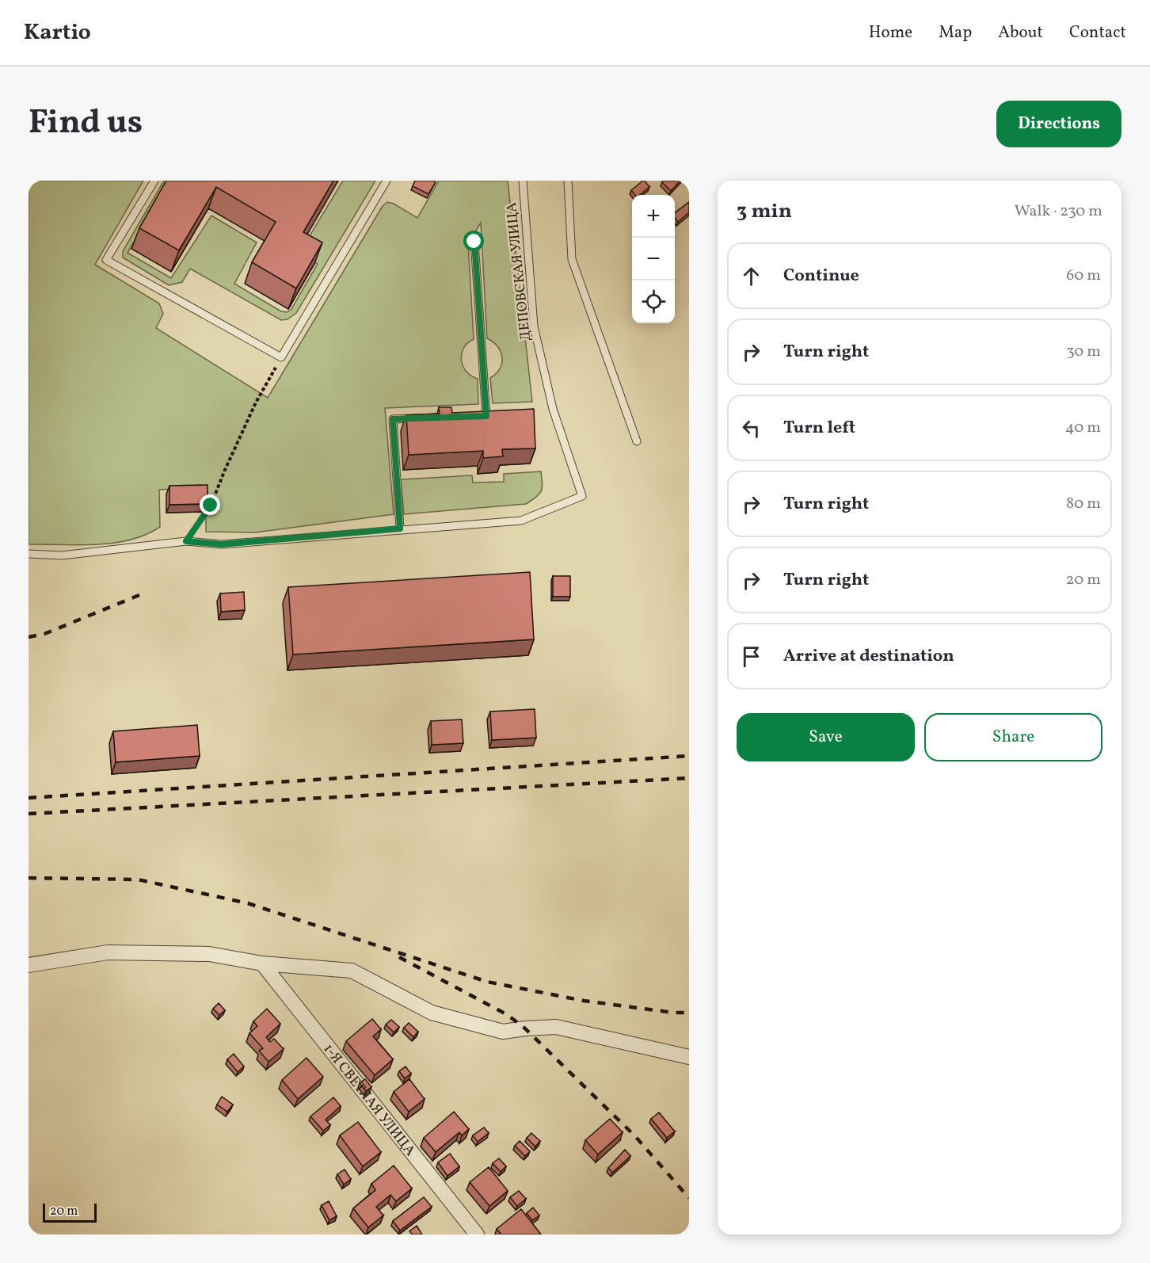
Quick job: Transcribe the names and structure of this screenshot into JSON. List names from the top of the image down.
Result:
{
  "streets": {
    "street": ["1-Я СВЕТЛАЯ УЛИЦА"],
    "lane": ["ДЕПОВСКАЯ УЛИЦА"]
  },
  "scale_bar": "20 m",
  "page": {
    "header": "Kartio",
    "nav": [
      "Home",
      "Map",
      "About",
      "Contact"
    ],
    "title": "Find us",
    "buttons": [
      "Directions",
      ["Save", "Share"]
    ],
    "heading": ["3 min", "Walk · 230 m"],
    "map_buttons": ["+", "−"],
    "list": [
      ["Continue", "60 m"],
      ["Turn right", "30 m"],
      ["Turn left", "40 m"],
      ["Turn right", "80 m"],
      ["Turn right", "20 m"],
      "Arrive at destination"
    ],
    "scale": "20 m"
  }
}
